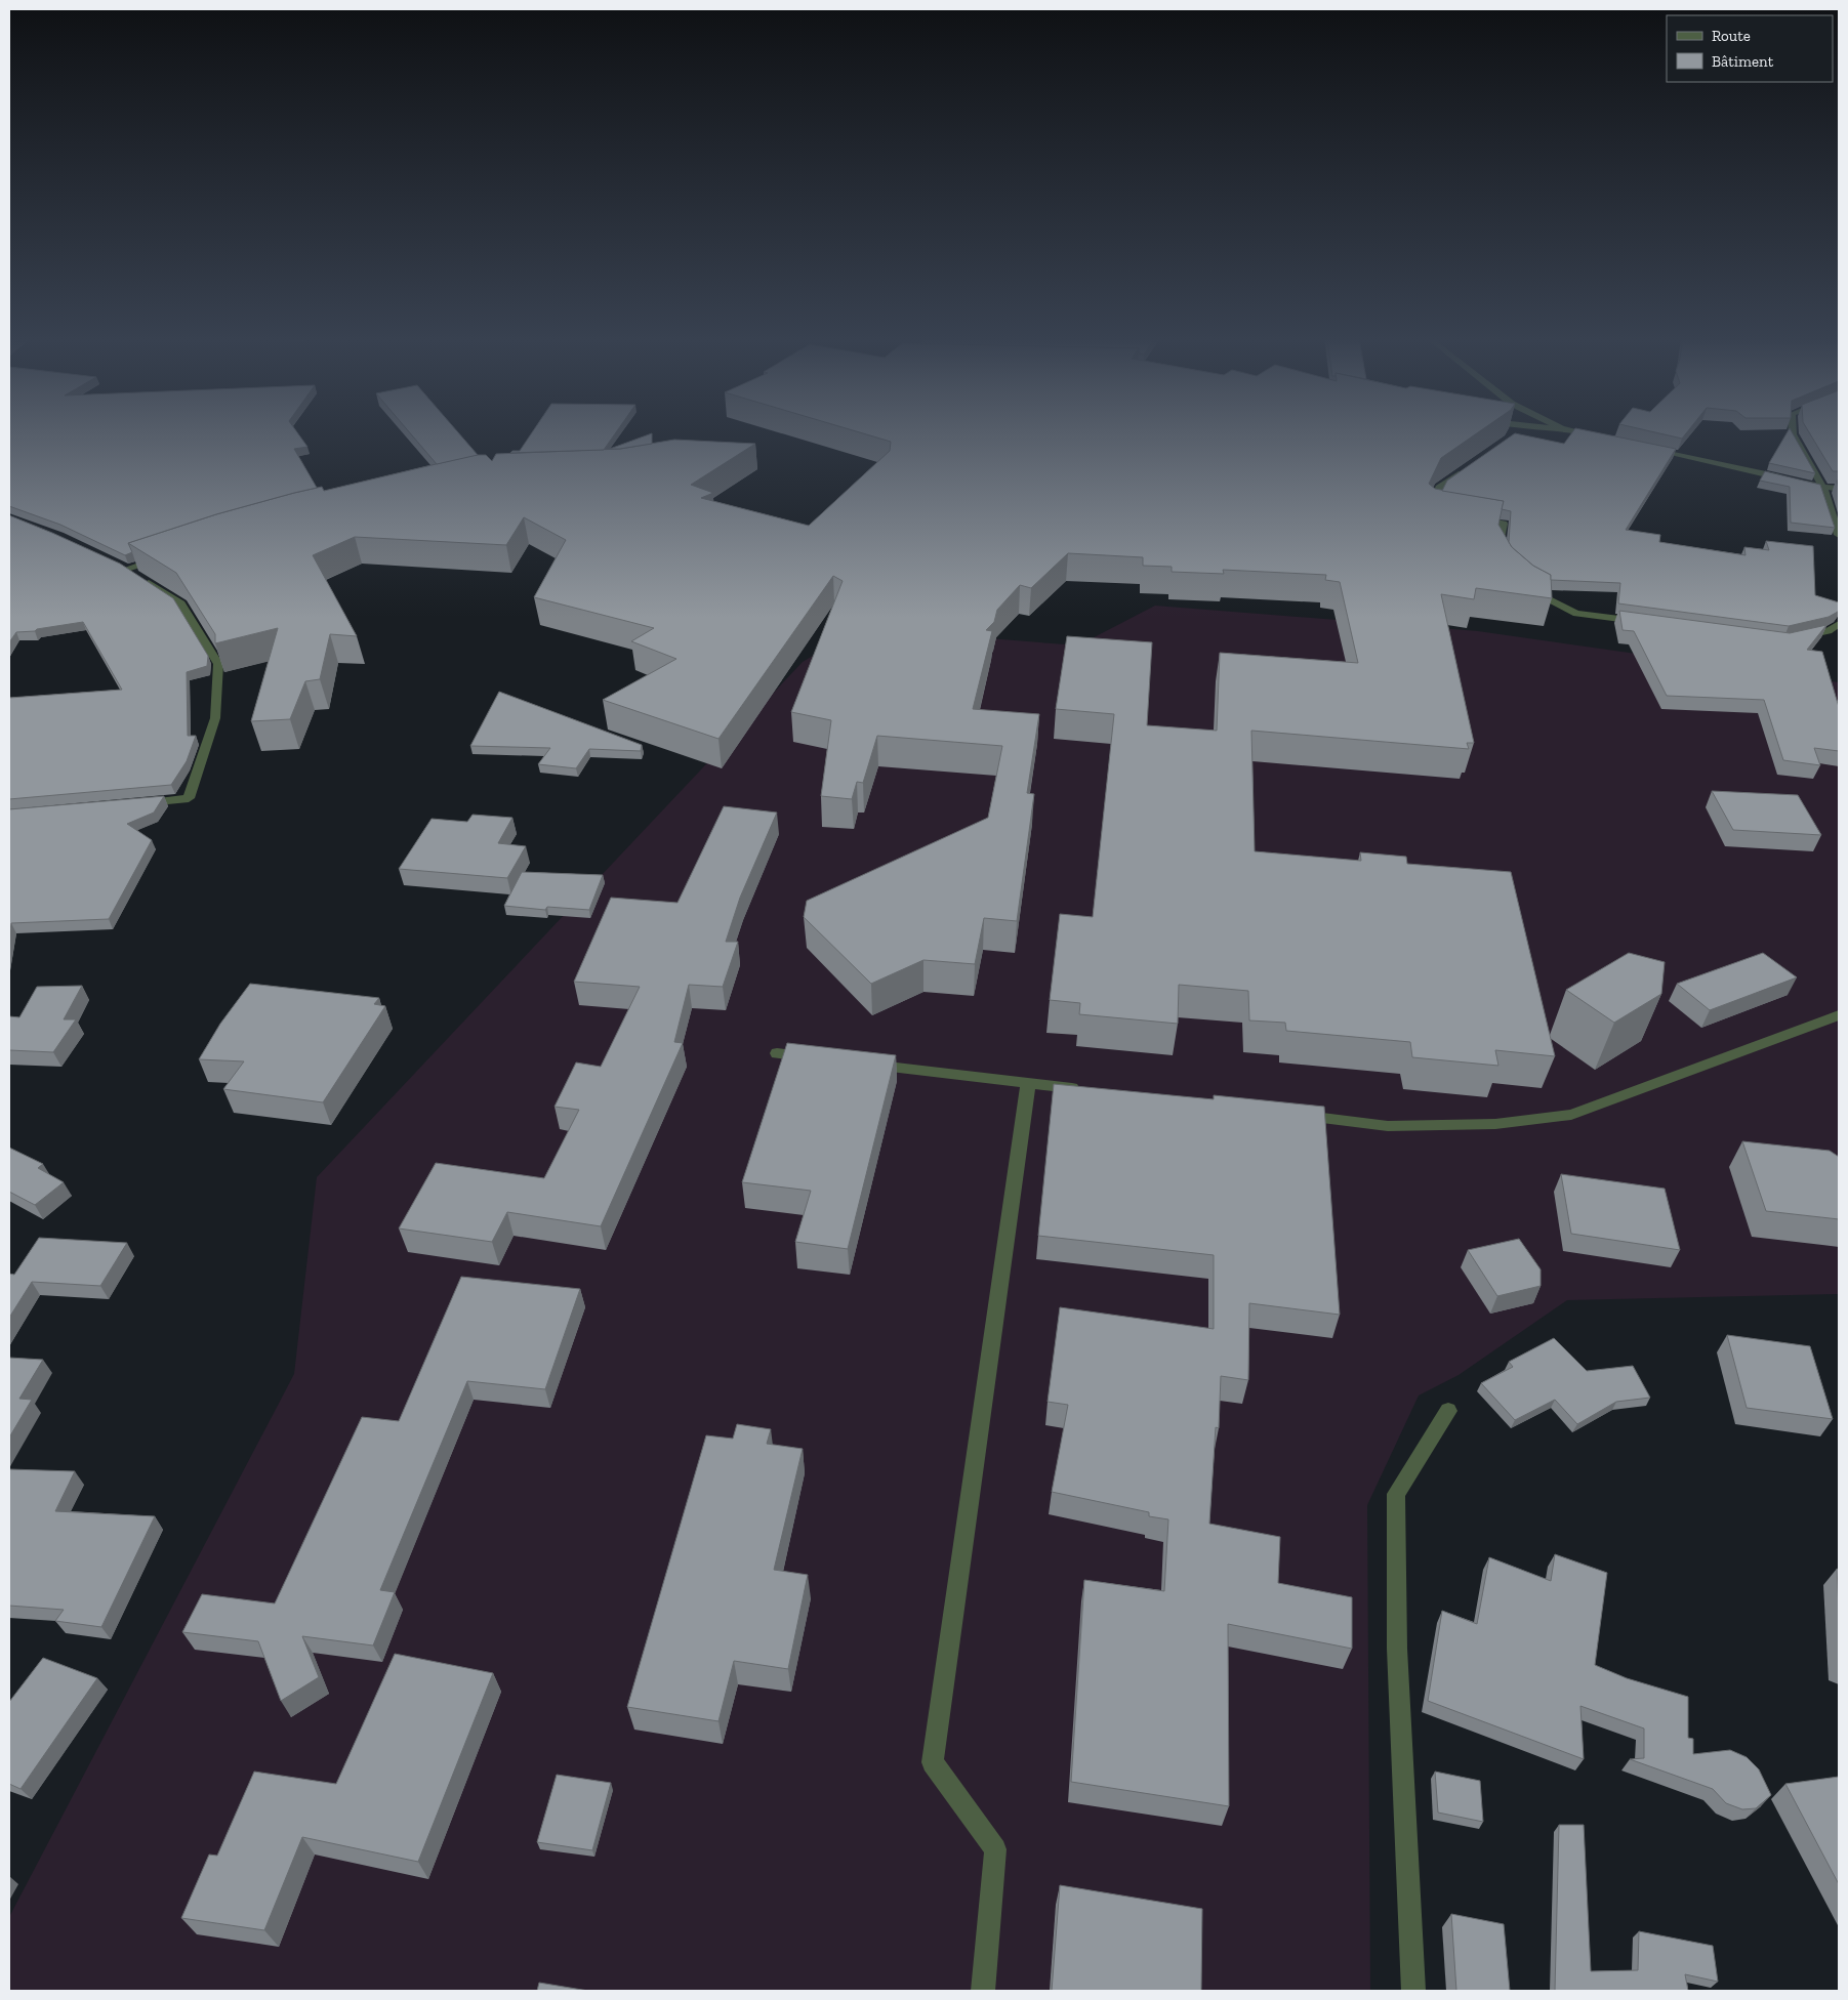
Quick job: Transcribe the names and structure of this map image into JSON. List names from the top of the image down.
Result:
{
  "legend": ["Route", "Bâtiment"]
}
